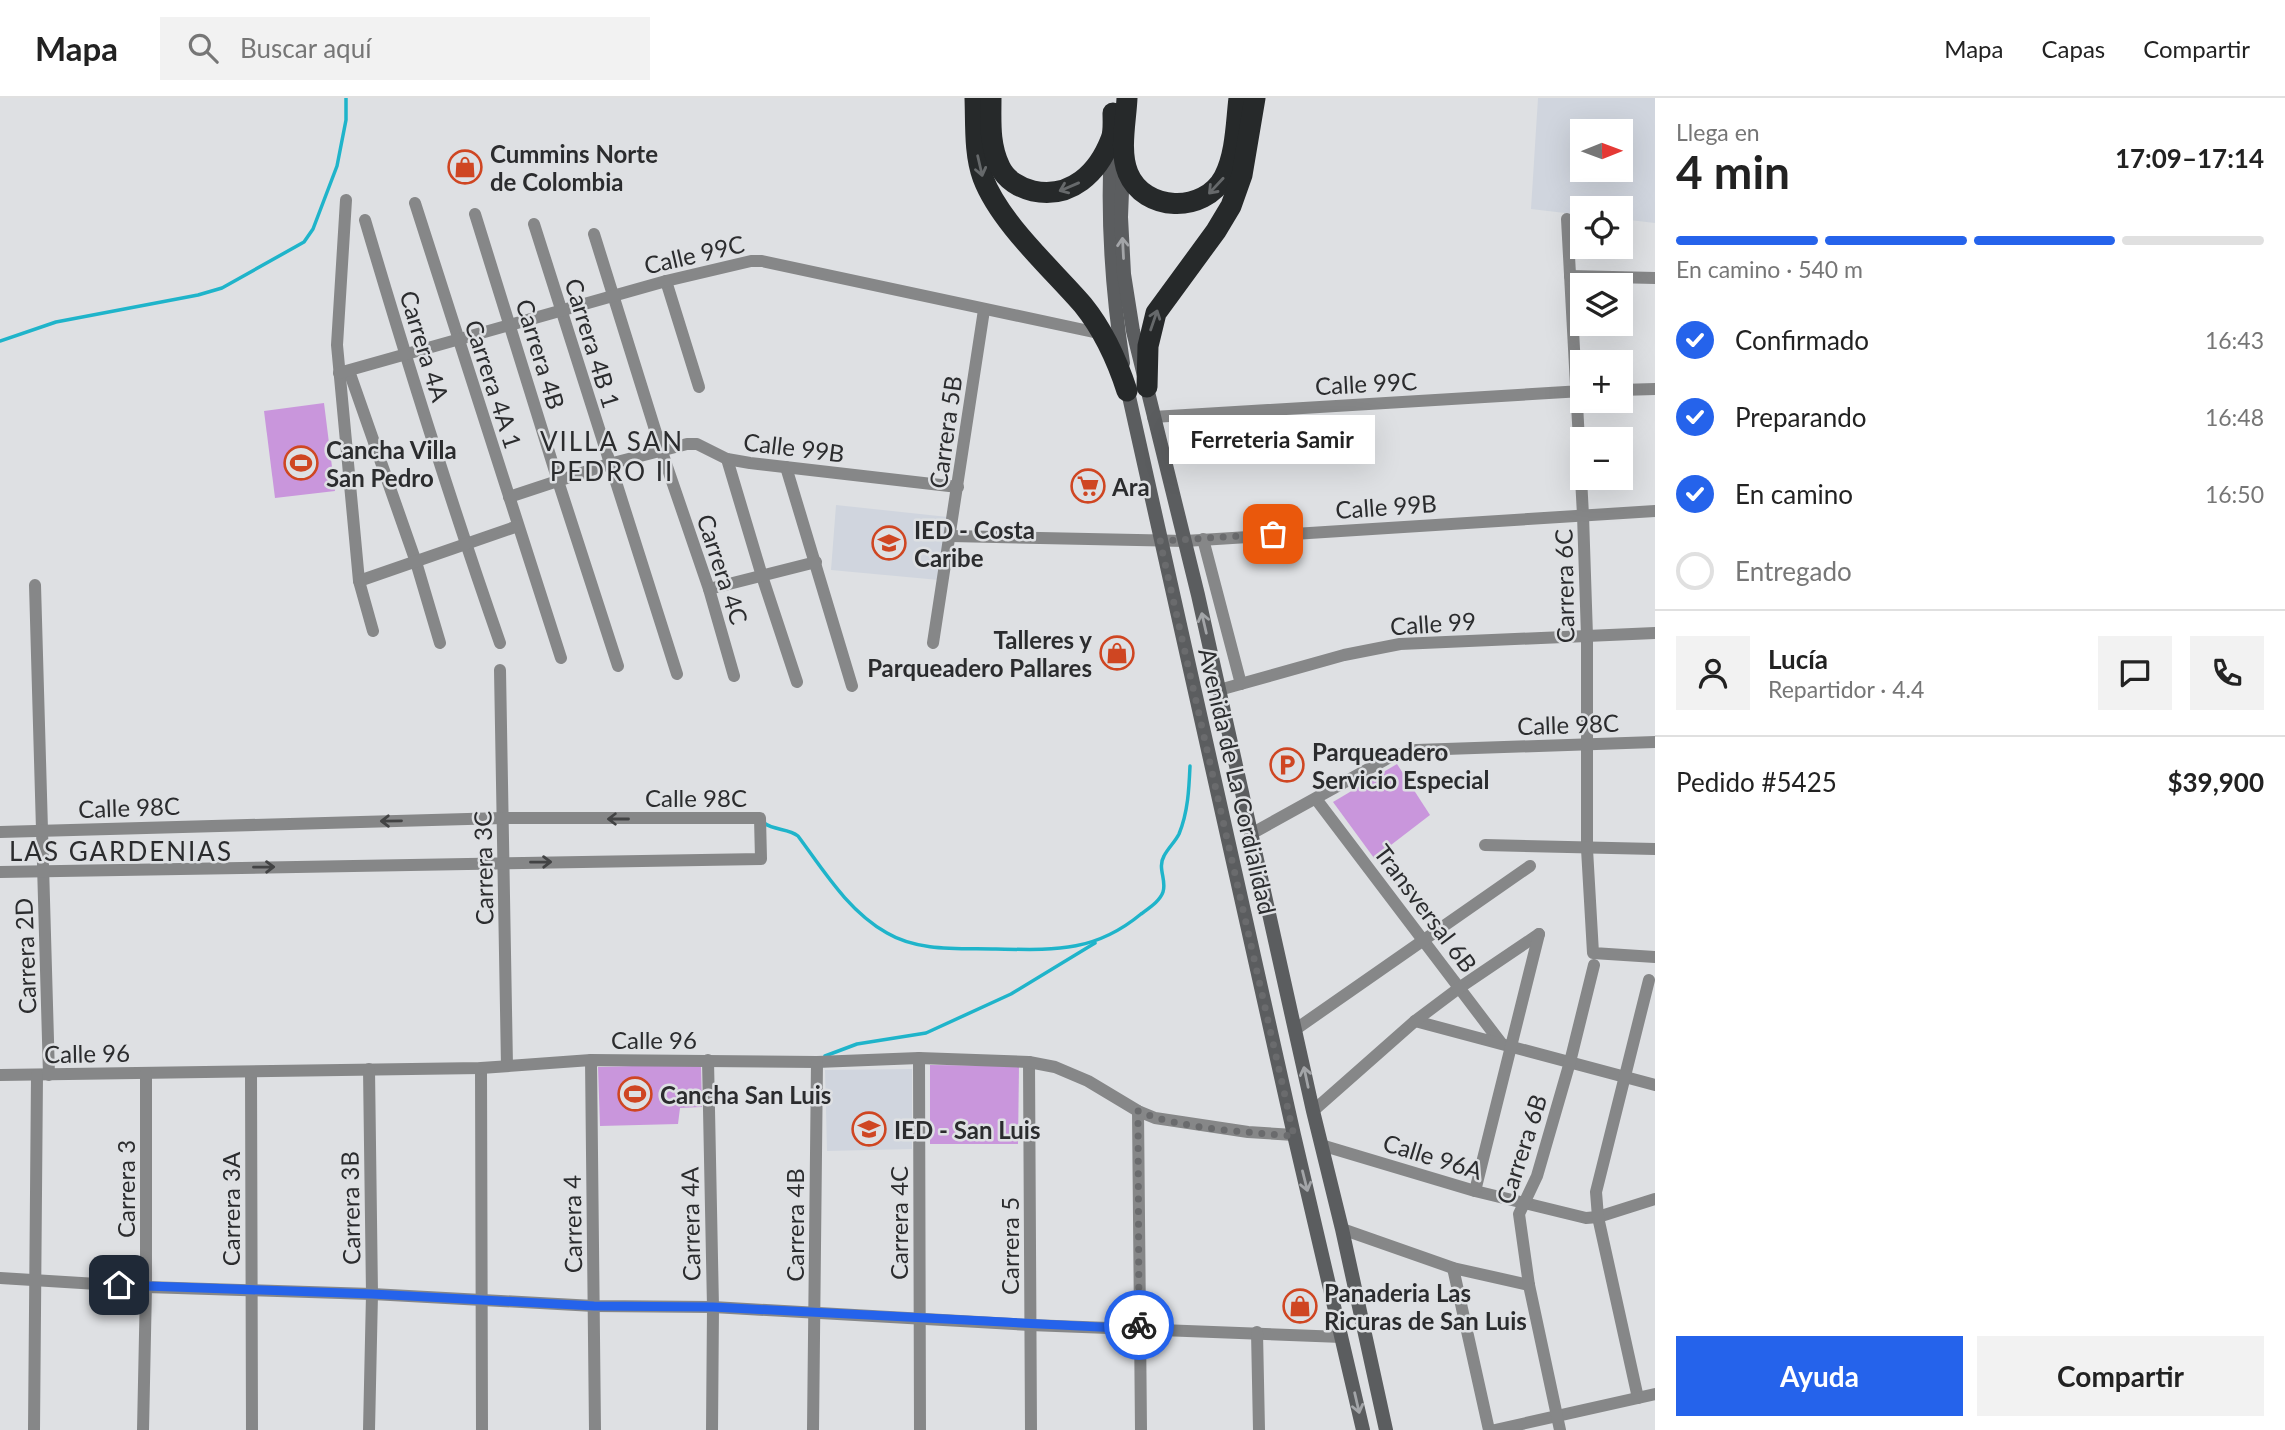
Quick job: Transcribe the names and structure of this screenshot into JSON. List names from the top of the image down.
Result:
{
  "streets": {
    "main road": ["Avenida de La Cordialidad"],
    "street": [
      "Calle 99C",
      "Carrera 4B 1",
      "Carrera 4A",
      "Carrera 4B",
      "Carrera 4A 1",
      "Carrera 5B",
      "Calle 99B",
      "Carrera 4C",
      "Carrera 6C",
      "Calle 99",
      "Calle 98C",
      "Carrera 3C",
      "Transversal 6B",
      "Carrera 2D",
      "Calle 96",
      "Carrera 6B",
      "Calle 96A",
      "Carrera 3",
      "Carrera 3B",
      "Carrera 3A",
      "Carrera 4",
      "Carrera 5"
    ]
  },
  "crossings": [
    ["Calle 99C", "Carrera 4B 1"],
    ["Calle 99C", "Carrera 4A"],
    ["Calle 99C", "Carrera 4B"],
    ["Calle 99C", "Carrera 4A 1"],
    ["Calle 99C", "Carrera 5B"],
    ["Calle 99C", "Carrera 4C"],
    ["Calle 99C", "Avenida de La Cordialidad"],
    ["Carrera 4B 1", "Calle 99B"],
    ["Carrera 4A", "Calle 96"],
    ["Carrera 4B", "Calle 99B"],
    ["Carrera 4B", "Calle 96"],
    ["Carrera 4A 1", "Calle 99B"],
    ["Carrera 5B", "Calle 99B"],
    ["Calle 99B", "Carrera 4C"],
    ["Calle 99B", "Carrera 6C"],
    ["Calle 99B", "Avenida de La Cordialidad"],
    ["Carrera 4C", "Calle 96"],
    ["Carrera 6C", "Calle 99"],
    ["Carrera 6C", "Calle 98C"],
    ["Carrera 6C", "Carrera 6B"],
    ["Calle 99", "Avenida de La Cordialidad"],
    ["Calle 98C", "Avenida de La Cordialidad"],
    ["Calle 98C", "Carrera 3C"],
    ["Calle 98C", "Transversal 6B"],
    ["Calle 98C", "Carrera 2D"],
    ["Avenida de La Cordialidad", "Calle 96"],
    ["Avenida de La Cordialidad", "Calle 96A"],
    ["Carrera 3C", "Calle 96"],
    ["Transversal 6B", "Carrera 6B"],
    ["Carrera 2D", "Calle 96"],
    ["Calle 96", "Carrera 3"],
    ["Calle 96", "Carrera 3B"],
    ["Calle 96", "Carrera 3A"],
    ["Calle 96", "Carrera 4"],
    ["Calle 96", "Carrera 5"],
    ["Carrera 6B", "Calle 96A"]
  ],
  "districts": ["VILLA SAN PEDRO II", "LAS GARDENIAS"],
  "places": {
    "shop": ["Cummins Norte de Colombia", "Talleres y Parqueadero Pallares", "Panaderia Las Ricuras de San Luis"],
    "sports": ["Cancha Villa San Pedro", "Cancha San Luis"],
    "supermarket": ["Ara"],
    "other": ["Ferreteria Samir"],
    "school or university": ["IED - Costa Caribe", "IED - San Luis"],
    "parking": ["Parqueadero Servicio Especial"]
  },
  "north": "right",
  "page": {
    "header": "Mapa",
    "search": "Buscar aquí",
    "nav": ["Mapa", "Capas", "Compartir"],
    "heading": ["4 min", "Llega en", "17:09–17:14"],
    "panel": [
      "Lucía",
      "Repartidor · 4.4",
      "Pedido #5425",
      "$39,900"
    ],
    "map_buttons": ["+", "−"],
    "bar": "En camino · 540 m",
    "list": [
      ["Confirmado", "16:43"],
      ["Preparando", "16:48"],
      ["En camino", "16:50"],
      "Entregado"
    ],
    "bubble": "Ferreteria Samir",
    "buttons": ["Ayuda", "Compartir"]
  }
}
